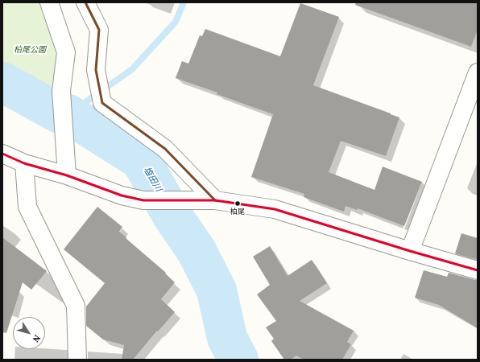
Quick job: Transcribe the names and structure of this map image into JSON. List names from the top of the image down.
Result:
{
  "water": ["塩田川"],
  "parks": ["柏尾公園"],
  "places": ["柏尾"],
  "north": "bottom right"
}
